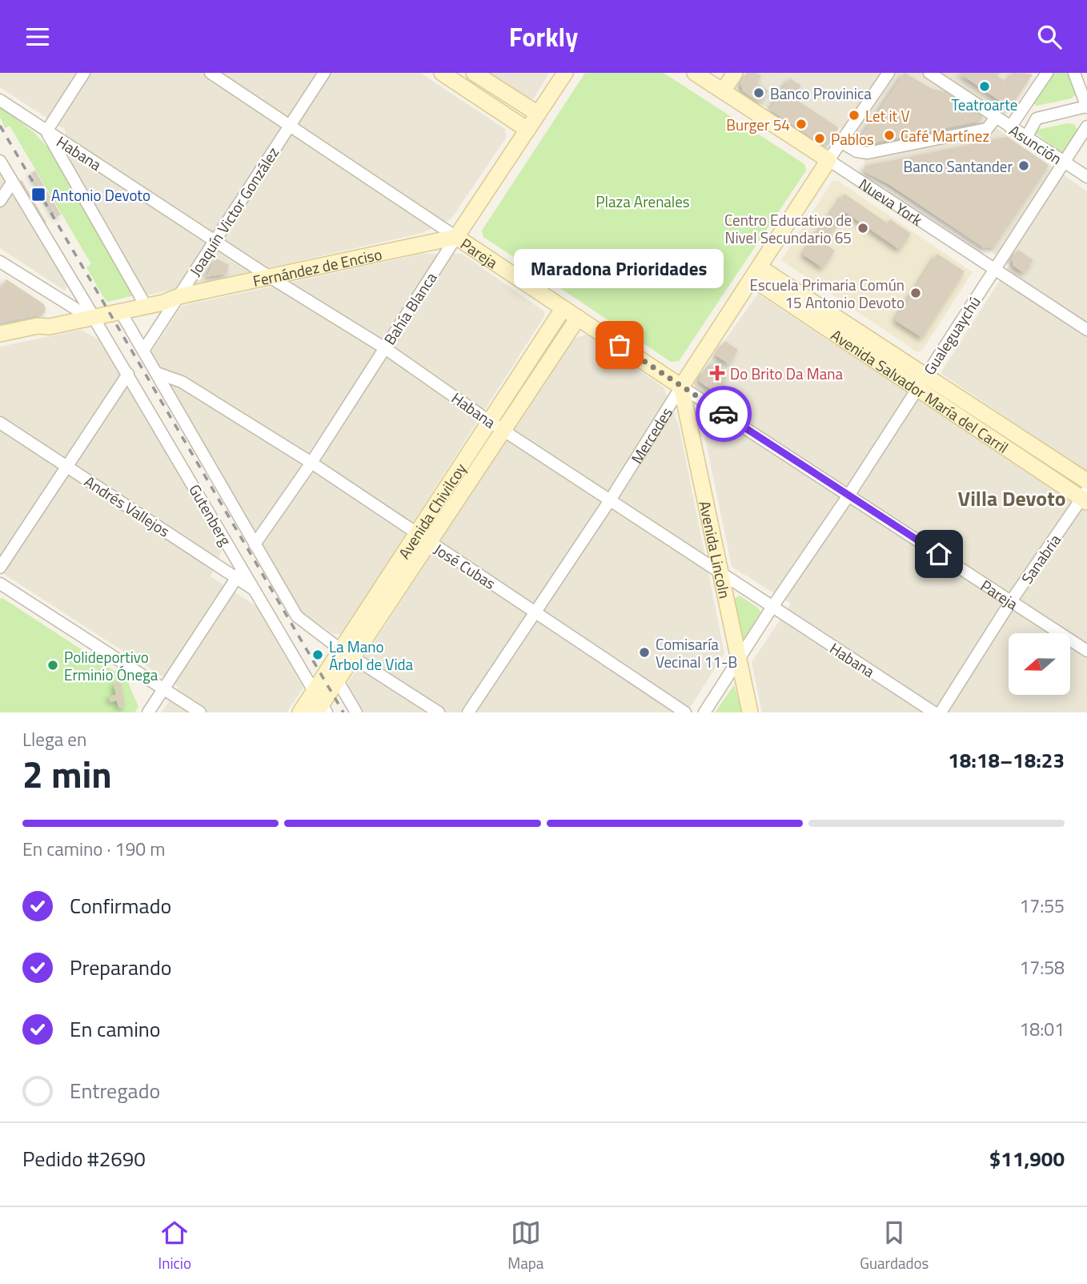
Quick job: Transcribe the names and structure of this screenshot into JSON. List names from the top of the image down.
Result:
{
  "streets": {
    "street": [
      "Asunción",
      "Habana",
      "Nueva York",
      "Joaquín Victor González",
      "Pareja",
      "Fernández de Enciso",
      "Bahía Blanca",
      "Gualeguaychú",
      "Avenida Salvador María del Carril",
      "Mercedes",
      "Andrés Vallejos",
      "Avenida Chivilcoy",
      "Gutenberg",
      "Avenida Lincoln",
      "Sanabria",
      "José Cubas"
    ]
  },
  "crossings": [
    ["Asunción", "Gualeguaychú"],
    ["Habana", "Joaquín Victor González"],
    ["Habana", "Fernández de Enciso"],
    ["Habana", "Bahía Blanca"],
    ["Habana", "Gualeguaychú"],
    ["Habana", "Mercedes"],
    ["Habana", "Avenida Chivilcoy"],
    ["Habana", "Avenida Lincoln"],
    ["Nueva York", "Gualeguaychú"],
    ["Nueva York", "Mercedes"],
    ["Joaquín Victor González", "Pareja"],
    ["Joaquín Victor González", "Fernández de Enciso"],
    ["Joaquín Victor González", "Gutenberg"],
    ["Pareja", "Fernández de Enciso"],
    ["Pareja", "Bahía Blanca"],
    ["Pareja", "Gualeguaychú"],
    ["Pareja", "Mercedes"],
    ["Pareja", "Avenida Chivilcoy"],
    ["Pareja", "Avenida Lincoln"],
    ["Pareja", "Sanabria"],
    ["Fernández de Enciso", "Bahía Blanca"],
    ["Fernández de Enciso", "Gutenberg"],
    ["Bahía Blanca", "Gutenberg"],
    ["Bahía Blanca", "José Cubas"],
    ["Gualeguaychú", "Avenida Salvador María del Carril"],
    ["Gualeguaychú", "Avenida Lincoln"],
    ["Avenida Salvador María del Carril", "Mercedes"],
    ["Avenida Salvador María del Carril", "Sanabria"],
    ["Mercedes", "Avenida Lincoln"],
    ["Mercedes", "José Cubas"],
    ["Andrés Vallejos", "Avenida Chivilcoy"],
    ["Andrés Vallejos", "Gutenberg"],
    ["Avenida Chivilcoy", "Gutenberg"],
    ["Avenida Chivilcoy", "José Cubas"],
    ["Gutenberg", "José Cubas"]
  ],
  "districts": ["Villa Devoto"],
  "parks": ["Plaza Arenales"],
  "places": {
    "other": [
      "Teatroarte",
      "Banco Provinica",
      "Let it V",
      "Burger 54",
      "Café Martínez",
      "Pablos",
      "Banco Santander",
      "Centro Educativo de Nivel Secundario 65",
      "Escuela Primaria Común 15 Antonio Devoto",
      "Maradona Prioridades",
      "Comisaría Vecinal 11-B",
      "La Mano Árbol de Vida",
      "Polideportivo Erminio Ónega"
    ],
    "transit": ["Antonio Devoto"],
    "health": ["Do Brito Da Mana"]
  },
  "north": "left",
  "page": {
    "header": "Forkly",
    "bubble": "Maradona Prioridades",
    "heading": ["2 min", "Llega en", "18:18–18:23"],
    "panel": ["Pedido #2690", "$11,900"],
    "bar": "En camino · 190 m",
    "list": [
      ["Confirmado", "17:55"],
      ["Preparando", "17:58"],
      ["En camino", "18:01"],
      "Entregado"
    ],
    "tabs": ["Inicio", "Mapa", "Guardados"]
  }
}
